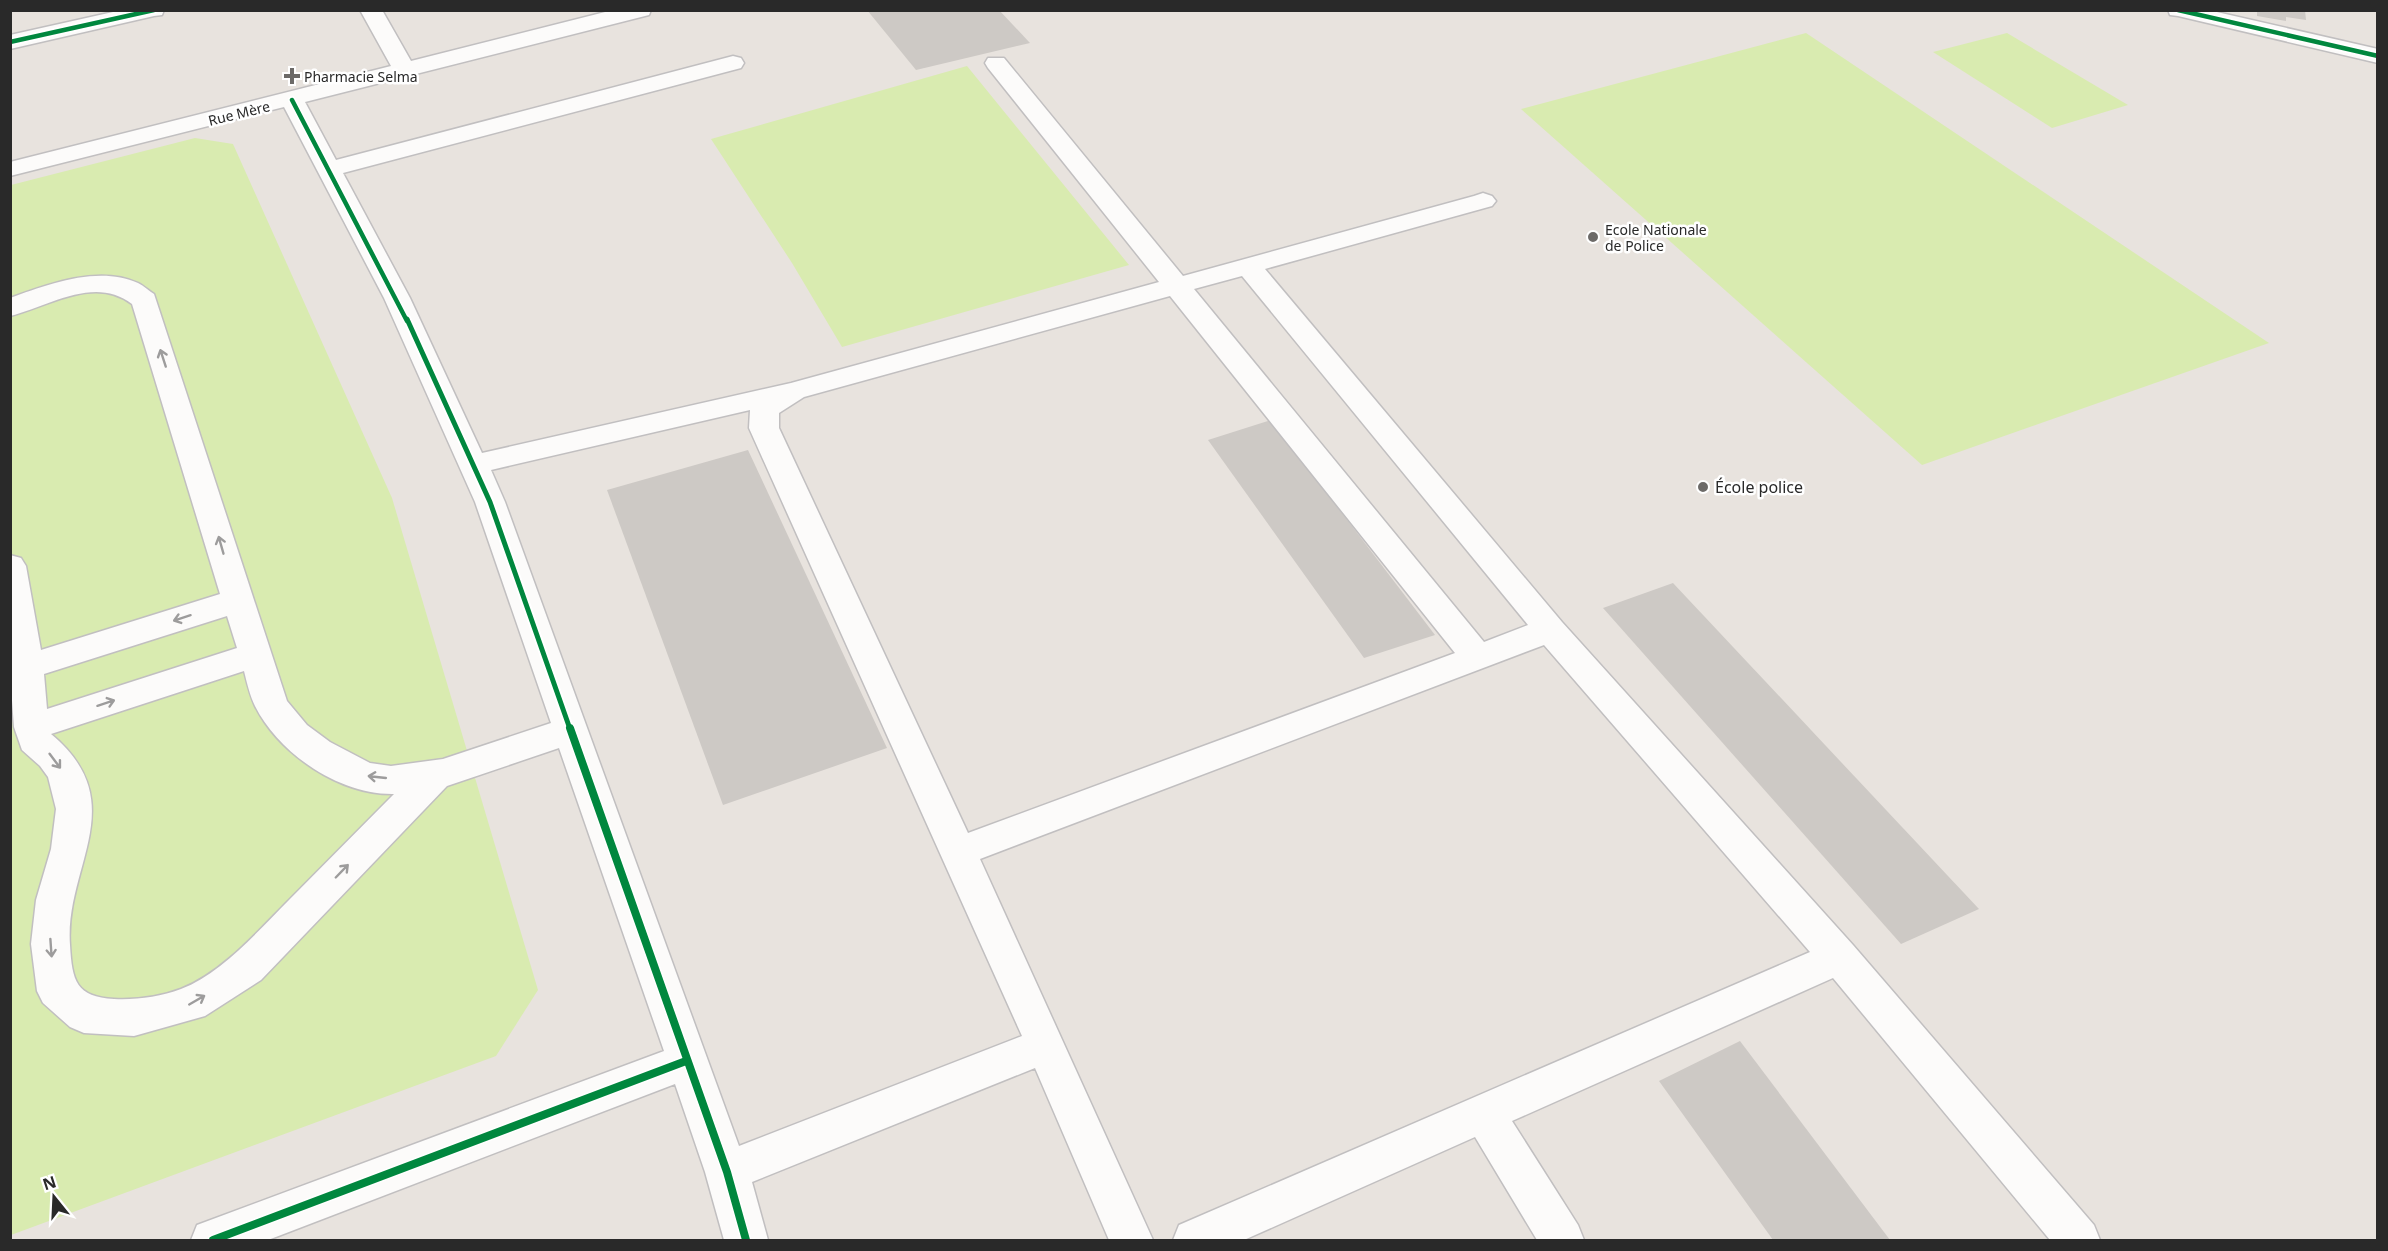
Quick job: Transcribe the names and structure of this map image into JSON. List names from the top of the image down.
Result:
{
  "streets": {
    "street": ["Rue Mère"]
  },
  "places": {
    "health": ["Pharmacie Selma"],
    "other": ["Ecole Nationale de Police", "École police"]
  },
  "north": "top"
}
